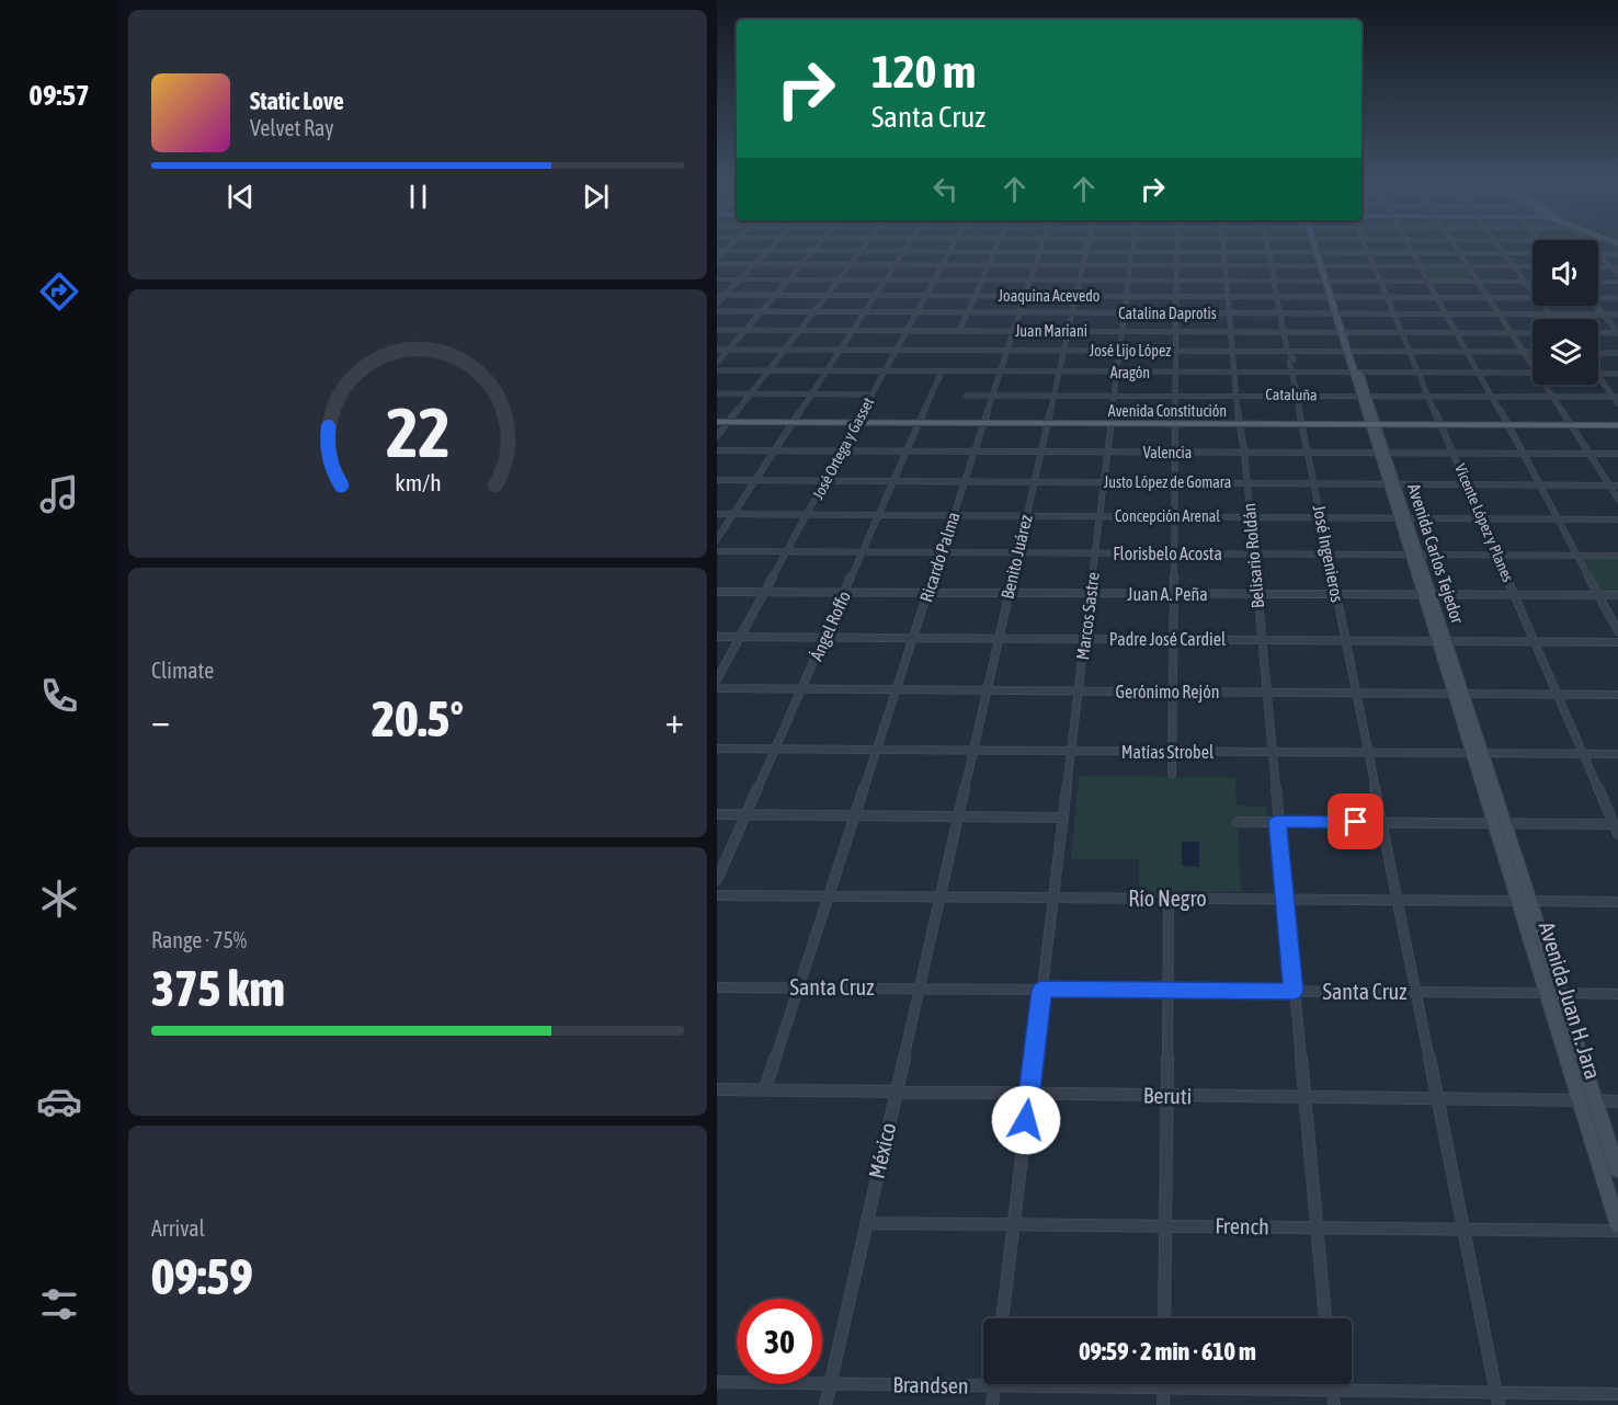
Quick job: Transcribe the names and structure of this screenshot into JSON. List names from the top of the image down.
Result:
{
  "streets": {
    "main road": ["Avenida Constitución", "Avenida Carlos Tejedor", "Avenida Juan H. Jara"],
    "street": [
      "Joaquina Acevedo",
      "Catalina Daprotis",
      "Juan Mariani",
      "José Lijo López",
      "Aragón",
      "Cataluña",
      "José Ortega y Gasset",
      "Valencia",
      "Justo López de Gomara",
      "Concepción Arenal",
      "Vicente López y Planes",
      "Florisbelo Acosta",
      "José Ingenieros",
      "Belisario Roldán",
      "Ricardo Palma",
      "Benito Juárez",
      "Juan A. Peña",
      "Marcos Sastre",
      "Ángel Roffo",
      "Padre José Cardiel",
      "Gerónimo Rejón",
      "Matías Strobel",
      "Río Negro",
      "Santa Cruz",
      "Beruti",
      "México",
      "French",
      "Brandsen"
    ]
  },
  "crossings": [
    ["Joaquina Acevedo", "José Ortega y Gasset"],
    ["Joaquina Acevedo", "Vicente López y Planes"],
    ["Joaquina Acevedo", "José Ingenieros"],
    ["Joaquina Acevedo", "Avenida Carlos Tejedor"],
    ["Joaquina Acevedo", "Belisario Roldán"],
    ["Joaquina Acevedo", "Ricardo Palma"],
    ["Joaquina Acevedo", "Benito Juárez"],
    ["Joaquina Acevedo", "Marcos Sastre"],
    ["Catalina Daprotis", "José Ortega y Gasset"],
    ["Catalina Daprotis", "Vicente López y Planes"],
    ["Catalina Daprotis", "José Ingenieros"],
    ["Catalina Daprotis", "Avenida Carlos Tejedor"],
    ["Catalina Daprotis", "Belisario Roldán"],
    ["Catalina Daprotis", "Ricardo Palma"],
    ["Catalina Daprotis", "Benito Juárez"],
    ["Catalina Daprotis", "Marcos Sastre"],
    ["Juan Mariani", "José Ortega y Gasset"],
    ["Juan Mariani", "Vicente López y Planes"],
    ["Juan Mariani", "José Ingenieros"],
    ["Juan Mariani", "Avenida Carlos Tejedor"],
    ["Juan Mariani", "Belisario Roldán"],
    ["Juan Mariani", "Ricardo Palma"],
    ["Juan Mariani", "Benito Juárez"],
    ["Juan Mariani", "Marcos Sastre"],
    ["José Lijo López", "José Ortega y Gasset"],
    ["José Lijo López", "Vicente López y Planes"],
    ["José Lijo López", "José Ingenieros"],
    ["José Lijo López", "Avenida Carlos Tejedor"],
    ["José Lijo López", "Belisario Roldán"],
    ["José Lijo López", "Ricardo Palma"],
    ["José Lijo López", "Benito Juárez"],
    ["José Lijo López", "Marcos Sastre"],
    ["Aragón", "José Ortega y Gasset"],
    ["Aragón", "Vicente López y Planes"],
    ["Aragón", "José Ingenieros"],
    ["Aragón", "Avenida Carlos Tejedor"],
    ["Aragón", "Belisario Roldán"],
    ["Aragón", "Ricardo Palma"],
    ["Aragón", "Benito Juárez"],
    ["Aragón", "Marcos Sastre"],
    ["Aragón", "Ángel Roffo"],
    ["Cataluña", "Vicente López y Planes"],
    ["Cataluña", "José Ingenieros"],
    ["Cataluña", "Avenida Carlos Tejedor"],
    ["Cataluña", "Belisario Roldán"],
    ["Cataluña", "Ricardo Palma"],
    ["Cataluña", "Benito Juárez"],
    ["Cataluña", "Marcos Sastre"],
    ["Avenida Constitución", "José Ortega y Gasset"],
    ["Avenida Constitución", "Vicente López y Planes"],
    ["Avenida Constitución", "José Ingenieros"],
    ["Avenida Constitución", "Avenida Carlos Tejedor"],
    ["Avenida Constitución", "Belisario Roldán"],
    ["Avenida Constitución", "Ricardo Palma"],
    ["Avenida Constitución", "Benito Juárez"],
    ["Avenida Constitución", "Marcos Sastre"],
    ["Avenida Constitución", "Ángel Roffo"],
    ["José Ortega y Gasset", "Valencia"],
    ["José Ortega y Gasset", "Justo López de Gomara"],
    ["José Ortega y Gasset", "Concepción Arenal"],
    ["José Ortega y Gasset", "Florisbelo Acosta"],
    ["José Ortega y Gasset", "Juan A. Peña"],
    ["José Ortega y Gasset", "Padre José Cardiel"],
    ["Valencia", "Vicente López y Planes"],
    ["Valencia", "José Ingenieros"],
    ["Valencia", "Avenida Carlos Tejedor"],
    ["Valencia", "Belisario Roldán"],
    ["Valencia", "Ricardo Palma"],
    ["Valencia", "Benito Juárez"],
    ["Valencia", "Marcos Sastre"],
    ["Valencia", "Ángel Roffo"],
    ["Justo López de Gomara", "Vicente López y Planes"],
    ["Justo López de Gomara", "José Ingenieros"],
    ["Justo López de Gomara", "Avenida Carlos Tejedor"],
    ["Justo López de Gomara", "Belisario Roldán"],
    ["Justo López de Gomara", "Ricardo Palma"],
    ["Justo López de Gomara", "Benito Juárez"],
    ["Justo López de Gomara", "Marcos Sastre"],
    ["Justo López de Gomara", "Ángel Roffo"],
    ["Concepción Arenal", "Vicente López y Planes"],
    ["Concepción Arenal", "José Ingenieros"],
    ["Concepción Arenal", "Avenida Carlos Tejedor"],
    ["Concepción Arenal", "Belisario Roldán"],
    ["Concepción Arenal", "Ricardo Palma"],
    ["Concepción Arenal", "Benito Juárez"],
    ["Concepción Arenal", "Marcos Sastre"],
    ["Concepción Arenal", "Ángel Roffo"],
    ["Vicente López y Planes", "Florisbelo Acosta"],
    ["Vicente López y Planes", "Juan A. Peña"],
    ["Vicente López y Planes", "Padre José Cardiel"],
    ["Vicente López y Planes", "Gerónimo Rejón"],
    ["Vicente López y Planes", "Matías Strobel"],
    ["Florisbelo Acosta", "José Ingenieros"],
    ["Florisbelo Acosta", "Avenida Carlos Tejedor"],
    ["Florisbelo Acosta", "Belisario Roldán"],
    ["Florisbelo Acosta", "Ricardo Palma"],
    ["Florisbelo Acosta", "Benito Juárez"],
    ["Florisbelo Acosta", "Marcos Sastre"],
    ["Florisbelo Acosta", "Ángel Roffo"],
    ["José Ingenieros", "Juan A. Peña"],
    ["José Ingenieros", "Padre José Cardiel"],
    ["José Ingenieros", "Gerónimo Rejón"],
    ["José Ingenieros", "Matías Strobel"],
    ["José Ingenieros", "Río Negro"],
    ["José Ingenieros", "Santa Cruz"],
    ["José Ingenieros", "Beruti"],
    ["José Ingenieros", "French"],
    ["José Ingenieros", "Brandsen"],
    ["Avenida Carlos Tejedor", "Juan A. Peña"],
    ["Avenida Carlos Tejedor", "Padre José Cardiel"],
    ["Avenida Carlos Tejedor", "Gerónimo Rejón"],
    ["Avenida Carlos Tejedor", "Matías Strobel"],
    ["Avenida Carlos Tejedor", "Río Negro"],
    ["Avenida Carlos Tejedor", "Avenida Juan H. Jara"],
    ["Belisario Roldán", "Juan A. Peña"],
    ["Belisario Roldán", "Padre José Cardiel"],
    ["Belisario Roldán", "Gerónimo Rejón"],
    ["Belisario Roldán", "Matías Strobel"],
    ["Belisario Roldán", "Río Negro"],
    ["Belisario Roldán", "Santa Cruz"],
    ["Belisario Roldán", "Beruti"],
    ["Belisario Roldán", "French"],
    ["Ricardo Palma", "Juan A. Peña"],
    ["Ricardo Palma", "Padre José Cardiel"],
    ["Ricardo Palma", "Gerónimo Rejón"],
    ["Ricardo Palma", "Matías Strobel"],
    ["Ricardo Palma", "Río Negro"],
    ["Ricardo Palma", "Santa Cruz"],
    ["Ricardo Palma", "Beruti"],
    ["Benito Juárez", "Juan A. Peña"],
    ["Benito Juárez", "Padre José Cardiel"],
    ["Benito Juárez", "Gerónimo Rejón"],
    ["Benito Juárez", "Matías Strobel"],
    ["Benito Juárez", "Río Negro"],
    ["Benito Juárez", "México"],
    ["Juan A. Peña", "Marcos Sastre"],
    ["Juan A. Peña", "Ángel Roffo"],
    ["Marcos Sastre", "Padre José Cardiel"],
    ["Marcos Sastre", "Gerónimo Rejón"],
    ["Marcos Sastre", "Matías Strobel"],
    ["Marcos Sastre", "Río Negro"],
    ["Marcos Sastre", "Santa Cruz"],
    ["Marcos Sastre", "Beruti"],
    ["Marcos Sastre", "French"],
    ["Ángel Roffo", "Padre José Cardiel"],
    ["Ángel Roffo", "Gerónimo Rejón"],
    ["Ángel Roffo", "Matías Strobel"],
    ["Río Negro", "Avenida Juan H. Jara"],
    ["Río Negro", "México"],
    ["Santa Cruz", "Avenida Juan H. Jara"],
    ["Santa Cruz", "México"],
    ["Avenida Juan H. Jara", "Beruti"],
    ["Beruti", "México"],
    ["México", "French"],
    ["México", "Brandsen"]
  ],
  "page": {
    "tabs": "09:57",
    "turn": ["120 m", "Santa Cruz"],
    "song": ["Static Love", "Velvet Ray"],
    "tile": [
      "Climate",
      ["Range · 75%", "375 km"],
      ["Arrival", "09:59"]
    ],
    "heat": ["−", "20.5°", "+"],
    "limit": "30",
    "trip": "09:59 · 2 min · 610 m",
    "gauge": ["22", "km/h"]
  }
}
